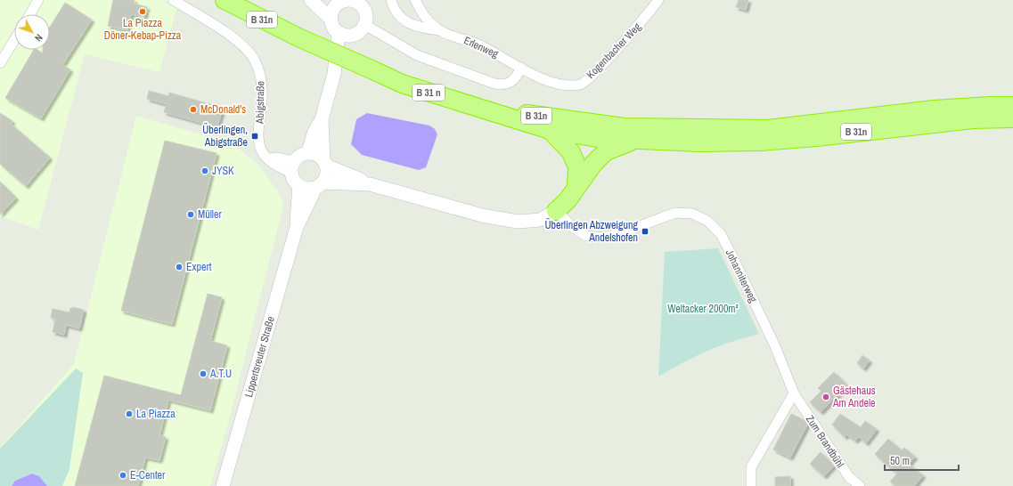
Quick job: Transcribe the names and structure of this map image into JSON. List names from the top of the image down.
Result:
{
  "streets": {
    "highway": ["B 31n", "B 31 n"],
    "main road": ["Lippertsreuter Straße"],
    "street": [
      "Erlenweg",
      "Kogenbacher Weg",
      "Abigstraße",
      "Johanniterweg",
      "Zum Brandbühl"
    ]
  },
  "crossings": [
    ["B 31n", "B 31 n"],
    ["Erlenweg", "Kogenbacher Weg"],
    ["Abigstraße", "Lippertsreuter Straße"],
    ["Johanniterweg", "Zum Brandbühl"]
  ],
  "parks": ["Weltacker 2000m²"],
  "places": {
    "other": [
      "La Piazza Döner-Kebap-Pizza",
      "McDonald's",
      "JYSK",
      "Müller",
      "Expert",
      "A.T.U",
      "Gästehaus Am Andele",
      "La Piazza",
      "E-Center"
    ],
    "transit": ["Überlingen, Abigstraße", "Überlingen Abzweigung Andelshofen"]
  },
  "scale_bar": "50 m",
  "north": "bottom right"
}
